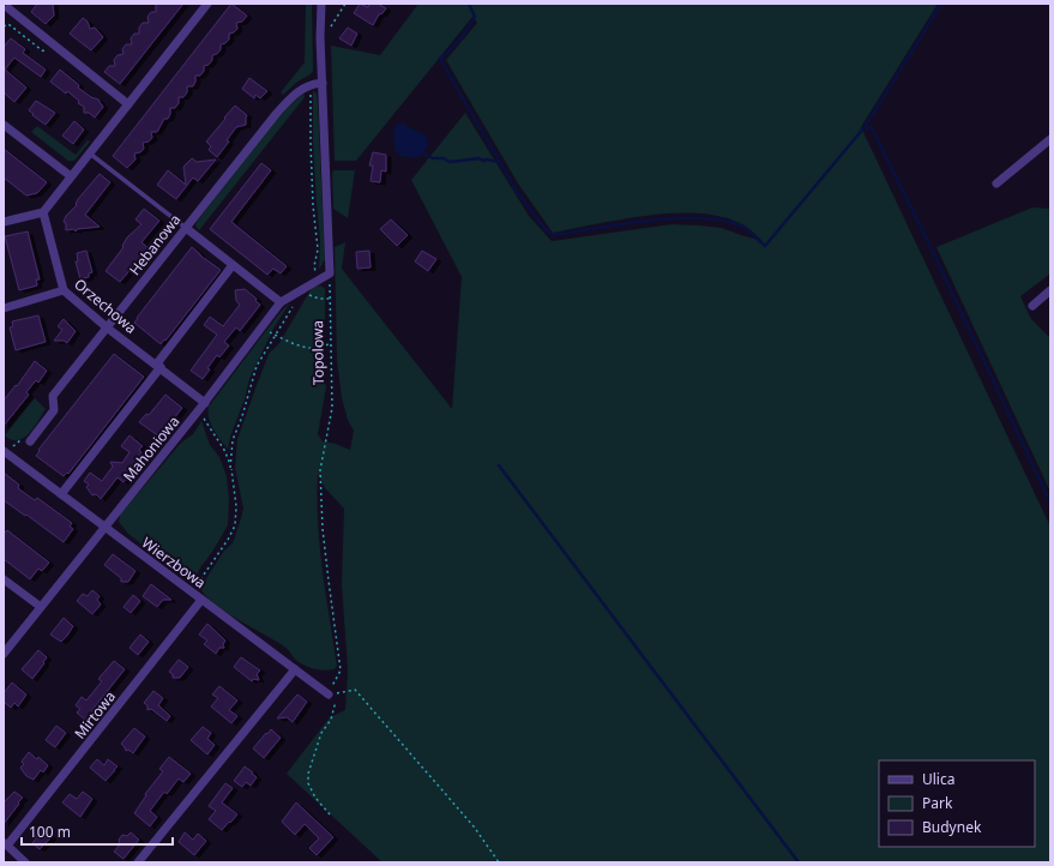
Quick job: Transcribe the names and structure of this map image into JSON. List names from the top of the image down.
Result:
{
  "streets": {
    "street": [
      "Hebanowa",
      "Orzechowa",
      "Mahoniowa",
      "Wierzbowa",
      "Mirtowa"
    ],
    "path": ["Topolowa"]
  },
  "crossings": [
    ["Hebanowa", "Orzechowa"],
    ["Orzechowa", "Mahoniowa"],
    ["Topolowa", "Mahoniowa"],
    ["Topolowa", "Wierzbowa"],
    ["Mahoniowa", "Wierzbowa"],
    ["Wierzbowa", "Mirtowa"]
  ],
  "legend": ["Ulica", "Park", "Budynek"],
  "scale_bar": "100 m"
}
